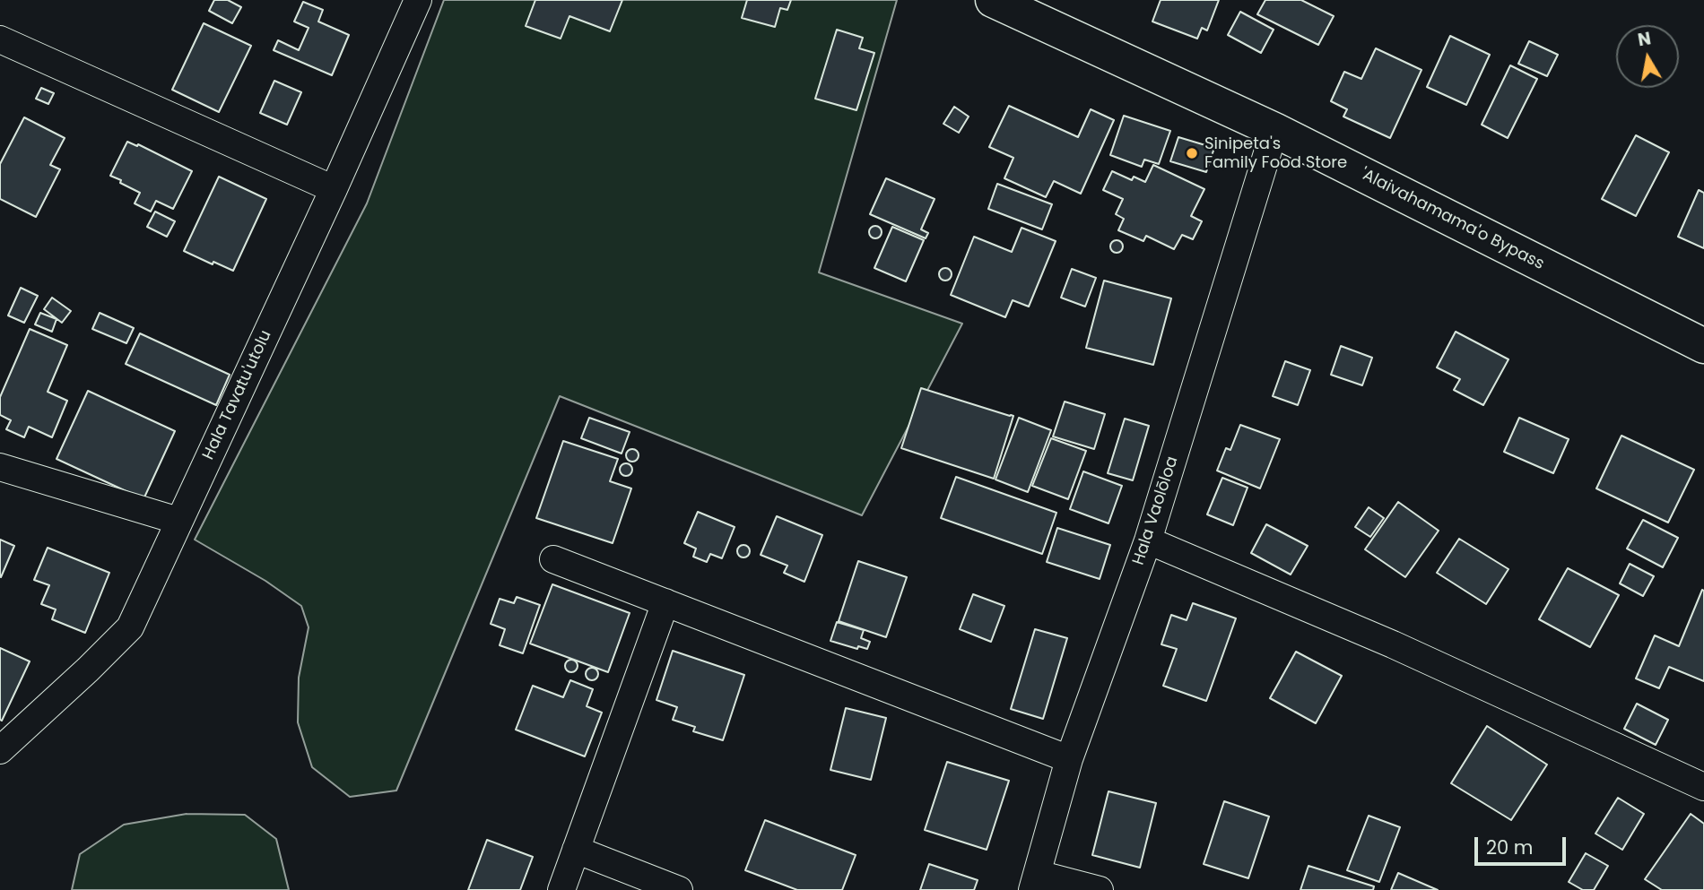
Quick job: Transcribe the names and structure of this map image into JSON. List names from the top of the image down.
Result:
{
  "streets": {
    "main road": ["'Alaivahamama'o Bypass"],
    "street": ["Hala Tavatu'utolu", "Hala Vaolōloa"]
  },
  "crossings": [
    ["'Alaivahamama'o Bypass", "Hala Vaolōloa"]
  ],
  "places": ["Sinipeta's Family Food Store"],
  "scale_bar": "20 m",
  "north": "top"
}
